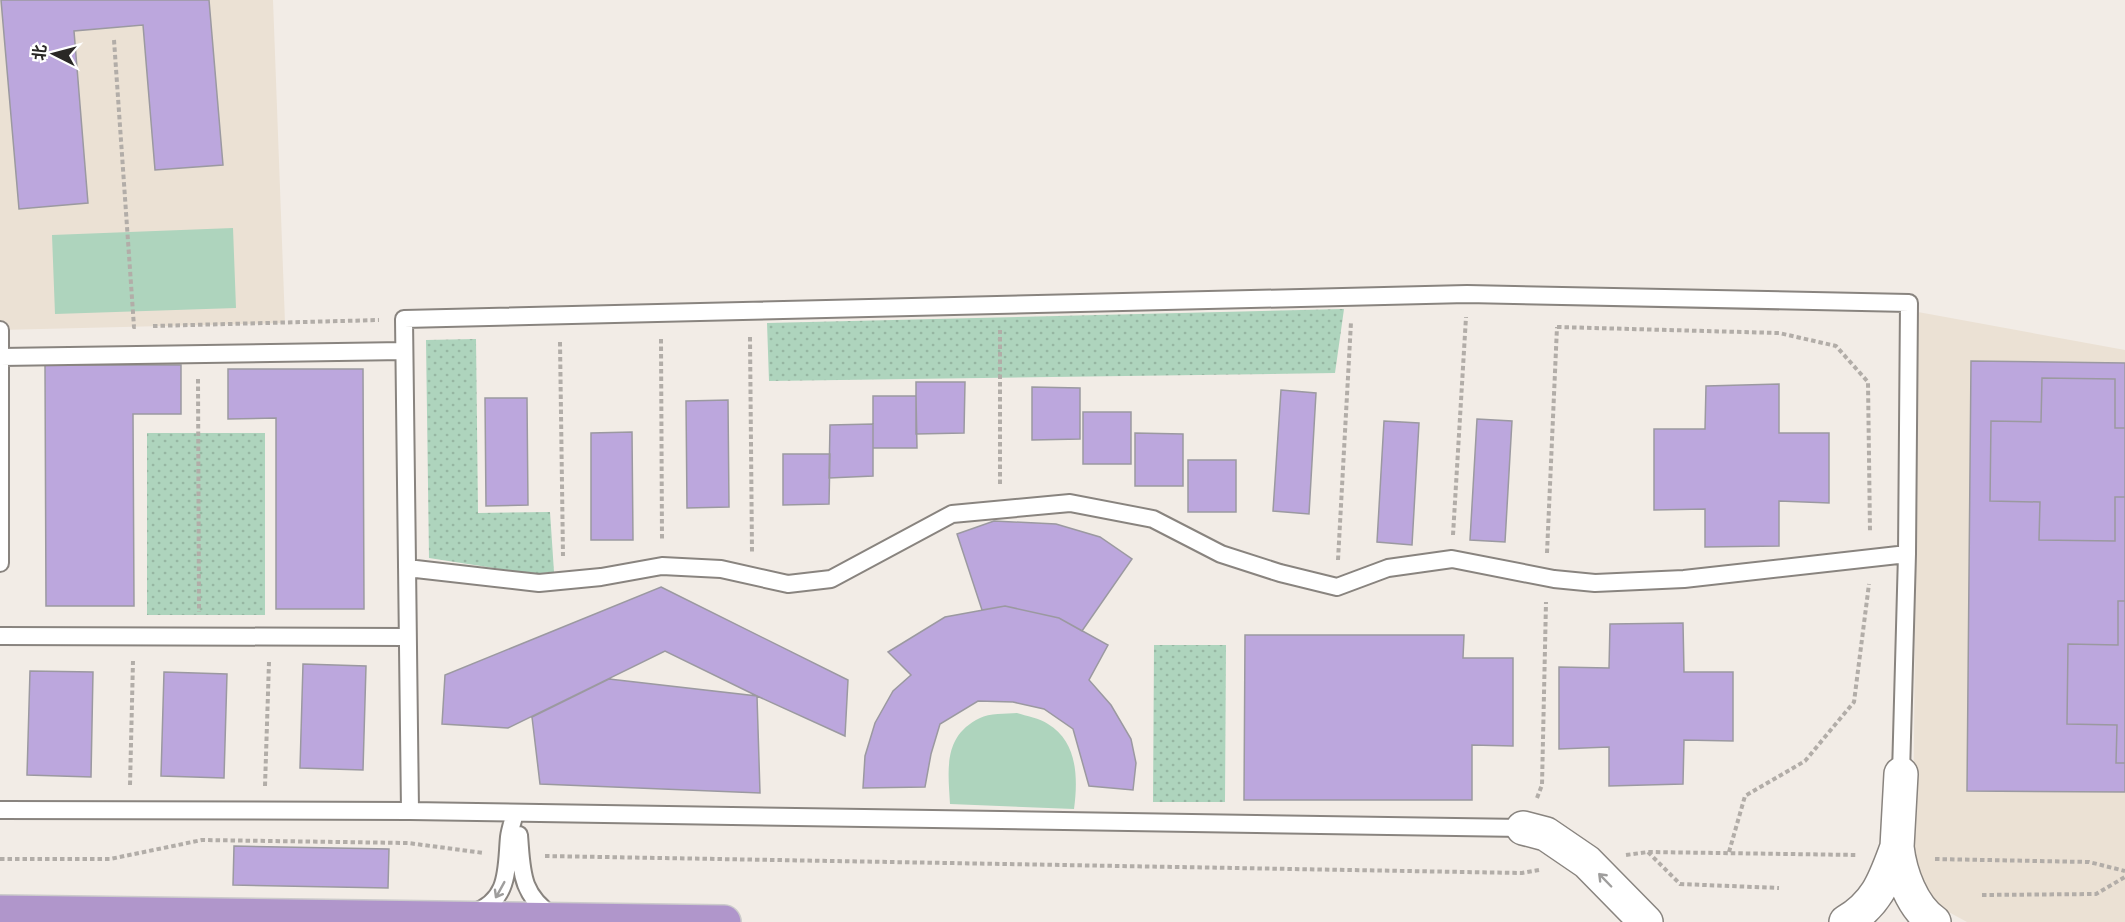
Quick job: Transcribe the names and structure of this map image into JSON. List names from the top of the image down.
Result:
{
  "north": "left"
}
